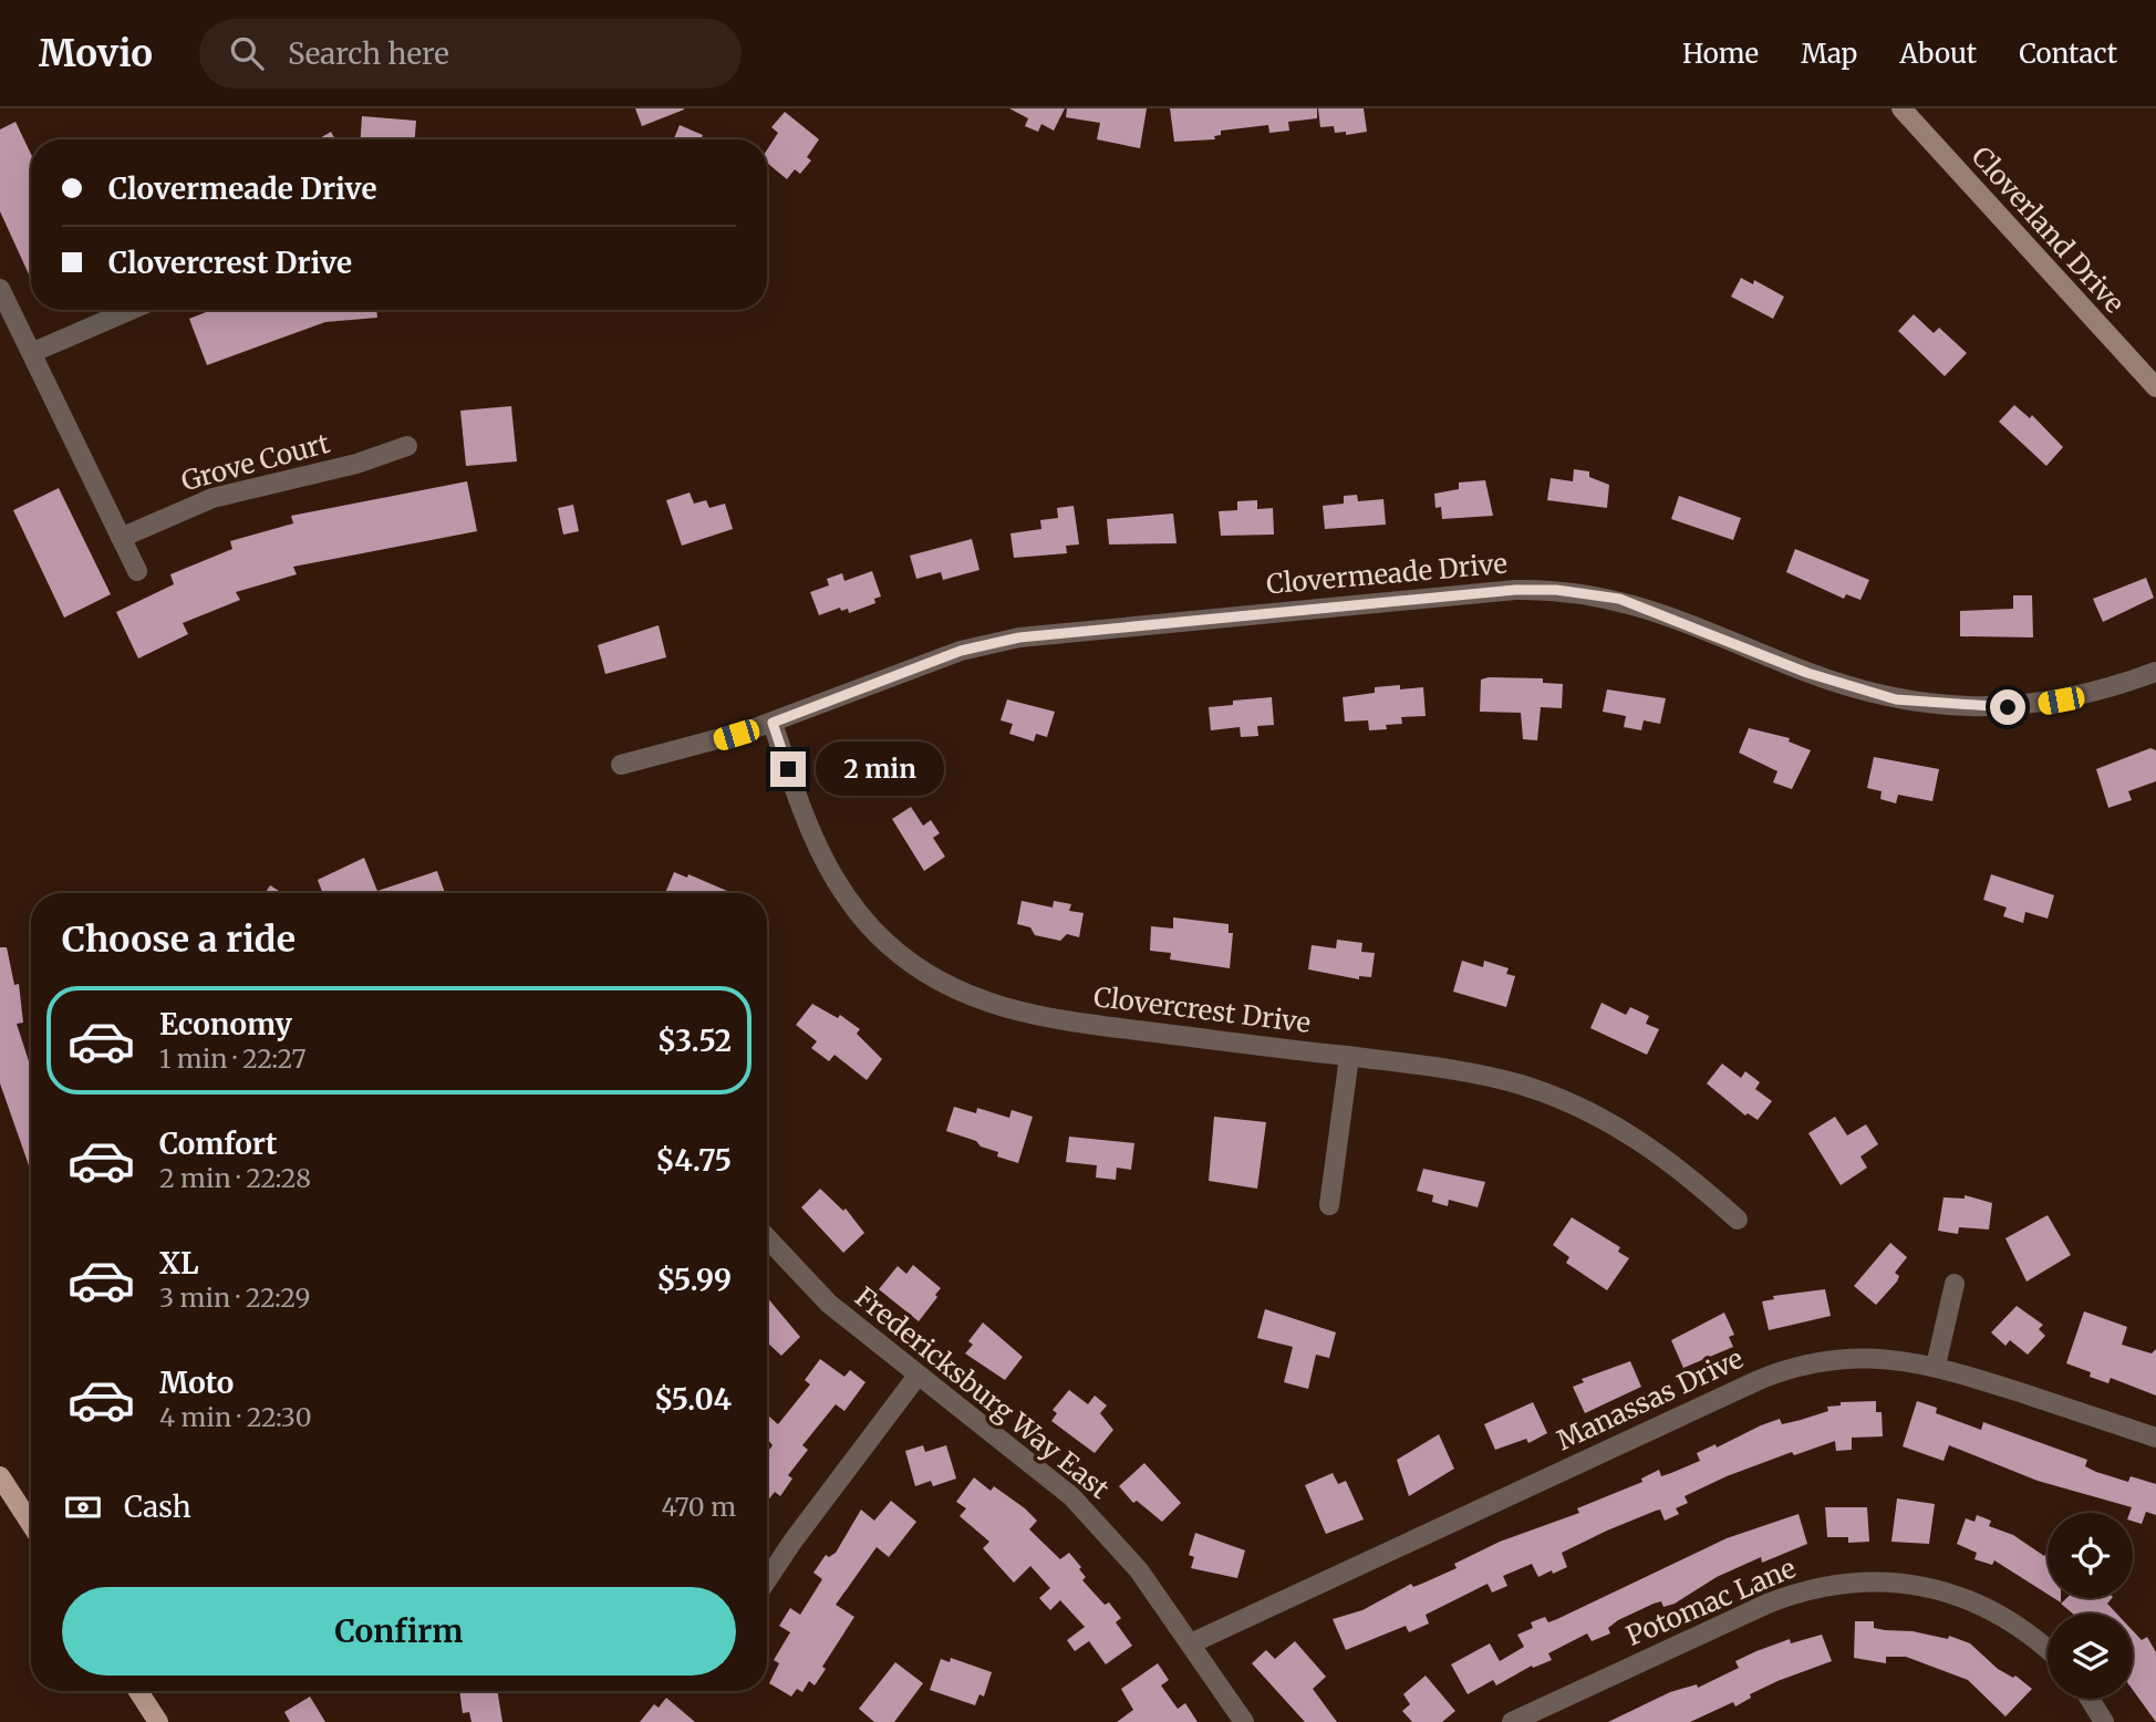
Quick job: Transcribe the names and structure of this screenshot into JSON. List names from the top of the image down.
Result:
{
  "streets": {
    "main road": ["Cloverland Drive"],
    "street": [
      "Grove Court",
      "Clovermeade Drive",
      "Clovercrest Drive",
      "Fredericksburg Way East",
      "Manassas Drive",
      "Potomac Lane"
    ]
  },
  "crossings": [
    ["Clovermeade Drive", "Clovercrest Drive"],
    ["Fredericksburg Way East", "Manassas Drive"]
  ],
  "page": {
    "header": "Movio",
    "search": "Search here",
    "nav": [
      "Home",
      "Map",
      "About",
      "Contact"
    ],
    "banner": ["Clovermeade Drive", "Clovercrest Drive"],
    "bubble": "2 min",
    "heading": "Choose a ride",
    "list": [
      {
        "name": "Economy",
        "note": "1 min · 22:27",
        "value": "$3.52"
      },
      {
        "name": "Comfort",
        "note": "2 min · 22:28",
        "value": "$4.75"
      },
      {
        "name": "XL",
        "note": "3 min · 22:29",
        "value": "$5.99"
      },
      {
        "name": "Moto",
        "note": "4 min · 22:30",
        "value": "$5.04"
      }
    ],
    "pay": ["Cash", "470 m"],
    "buttons": "Confirm"
  }
}
